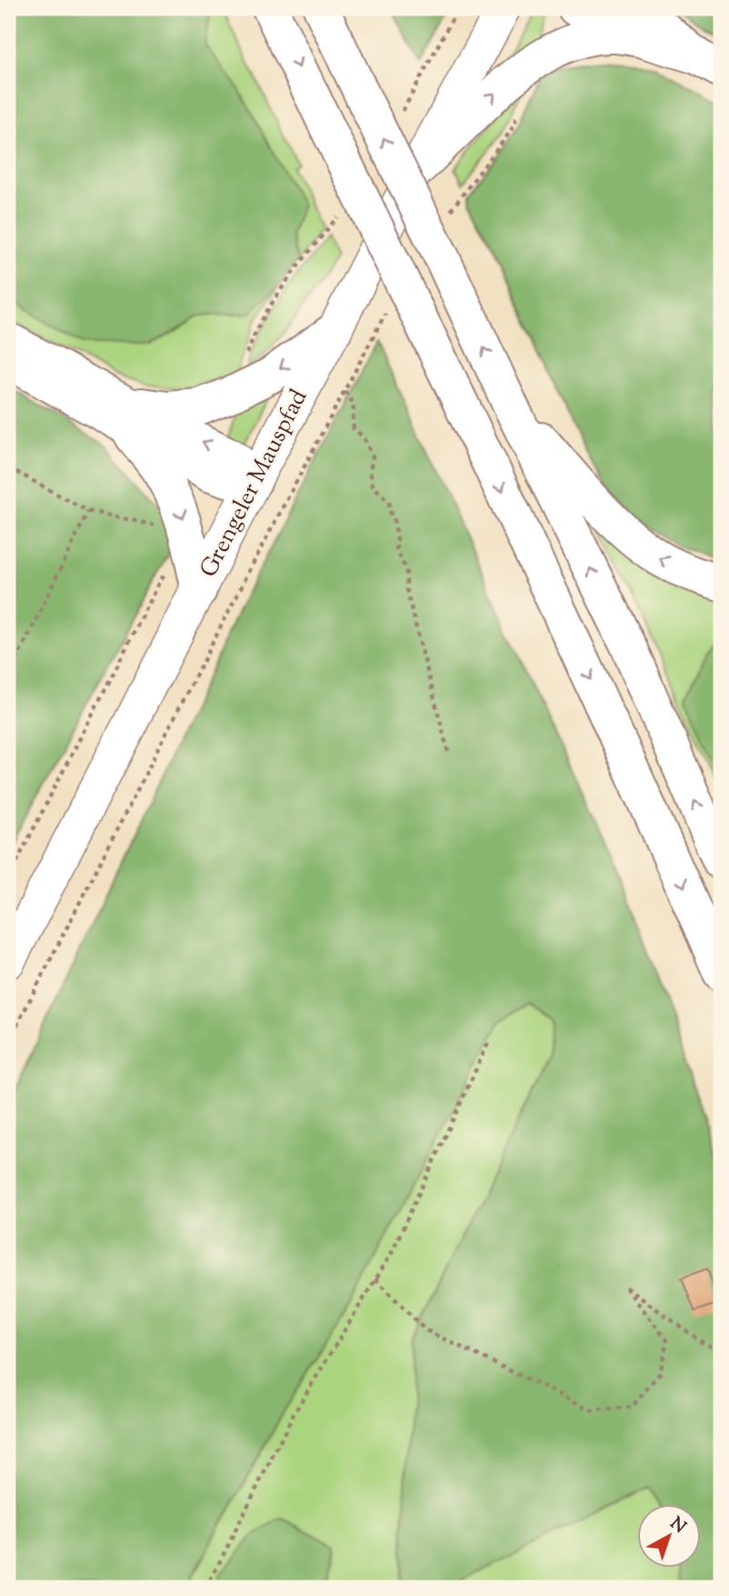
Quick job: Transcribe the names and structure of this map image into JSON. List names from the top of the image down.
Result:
{
  "streets": {
    "main road": ["Grengeler Mauspfad"]
  },
  "north": "top right"
}
